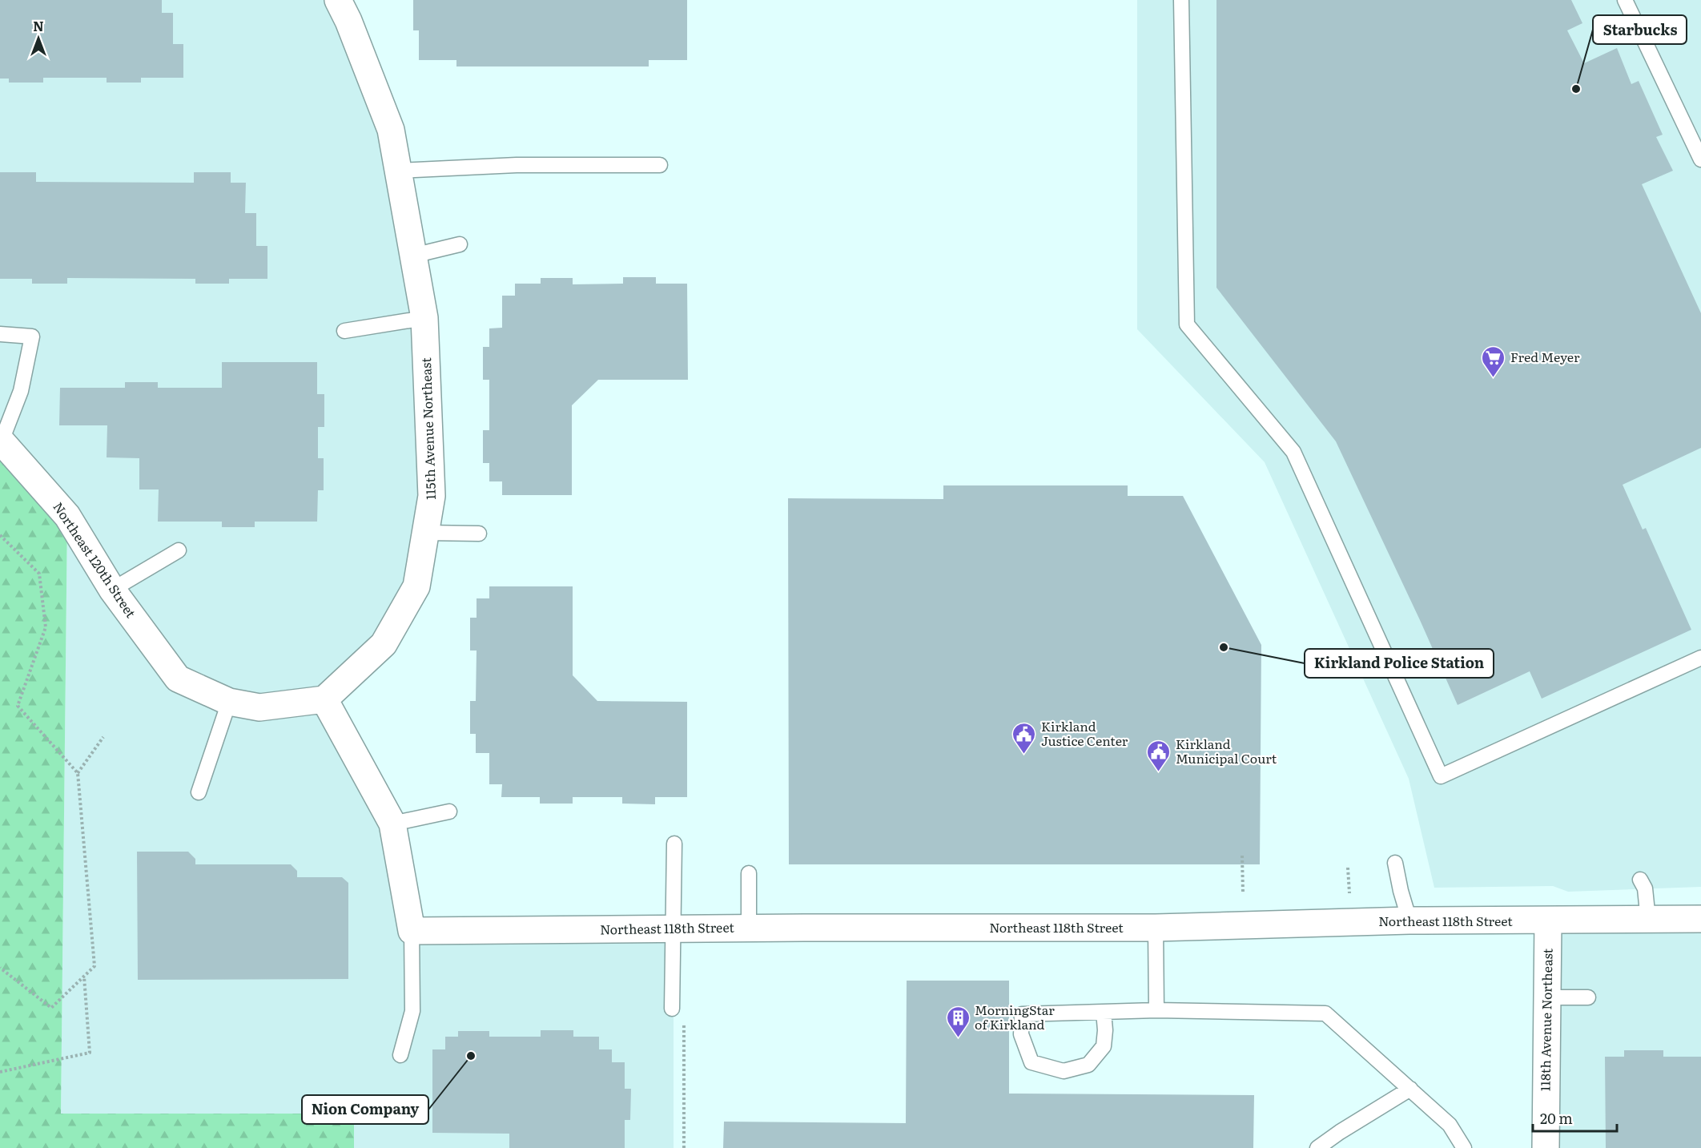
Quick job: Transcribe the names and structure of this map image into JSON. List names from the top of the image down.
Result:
{
  "streets": {
    "street": [
      "115th Avenue Northeast",
      "Northeast 120th Street",
      "Northeast 118th Street",
      "118th Avenue Northeast"
    ]
  },
  "crossings": [
    ["115th Avenue Northeast", "Northeast 120th Street"],
    ["Northeast 118th Street", "118th Avenue Northeast"]
  ],
  "places": {
    "other": ["Starbucks", "Kirkland Police Station", "Nion Company"],
    "supermarket": ["Fred Meyer"],
    "public building": ["Kirkland Justice Center", "Kirkland Municipal Court"],
    "building": ["MorningStar of Kirkland"]
  },
  "scale_bar": "20 m",
  "north": "top"
}
